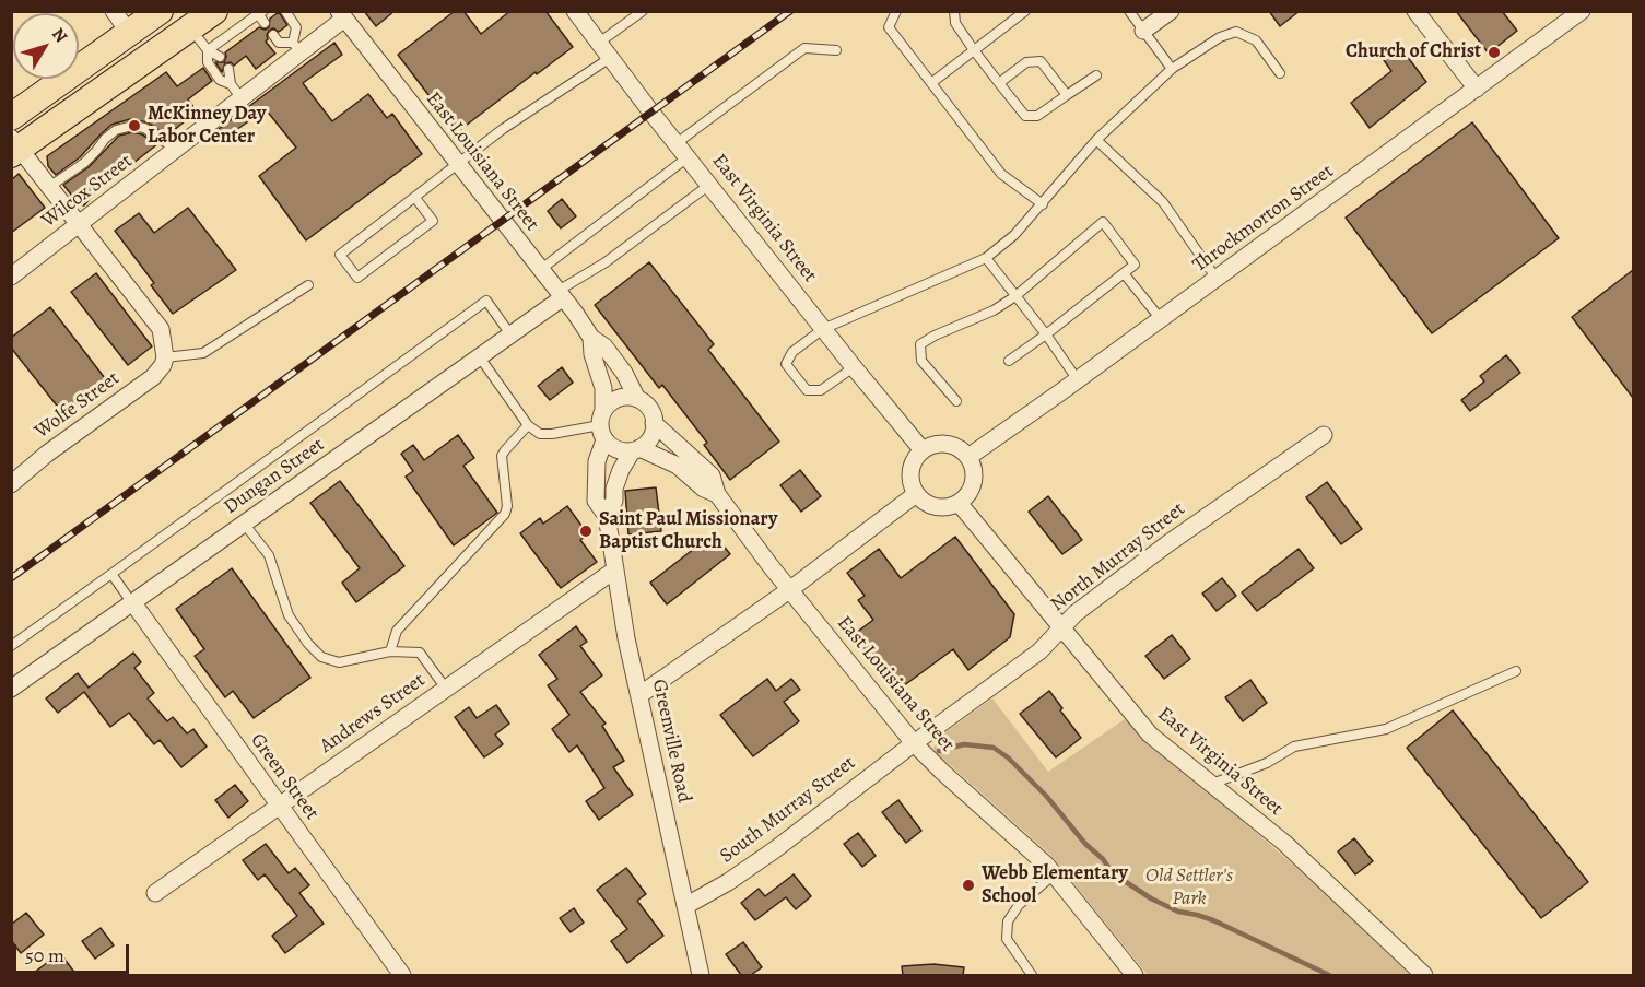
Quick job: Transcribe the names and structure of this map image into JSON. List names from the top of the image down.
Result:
{
  "streets": {
    "street": [
      "East Louisiana Street",
      "Wilcox Street",
      "East Virginia Street",
      "Throckmorton Street",
      "Wolfe Street",
      "Dungan Street",
      "North Murray Street",
      "Andrews Street",
      "Greenville Road",
      "Green Street",
      "South Murray Street"
    ]
  },
  "crossings": [
    ["East Louisiana Street", "Wilcox Street"],
    ["East Louisiana Street", "Dungan Street"],
    ["East Louisiana Street", "North Murray Street"],
    ["East Louisiana Street", "Greenville Road"],
    ["East Louisiana Street", "South Murray Street"],
    ["East Virginia Street", "Throckmorton Street"],
    ["East Virginia Street", "North Murray Street"],
    ["Dungan Street", "Green Street"],
    ["North Murray Street", "South Murray Street"],
    ["Andrews Street", "Greenville Road"],
    ["Andrews Street", "Green Street"],
    ["Greenville Road", "South Murray Street"]
  ],
  "parks": ["Old Settler's Park"],
  "places": [
    "Church of Christ",
    "McKinney Day Labor Center",
    "Saint Paul Missionary Baptist Church",
    "Webb Elementary School"
  ],
  "scale_bar": "50 m",
  "north": "top right"
}
